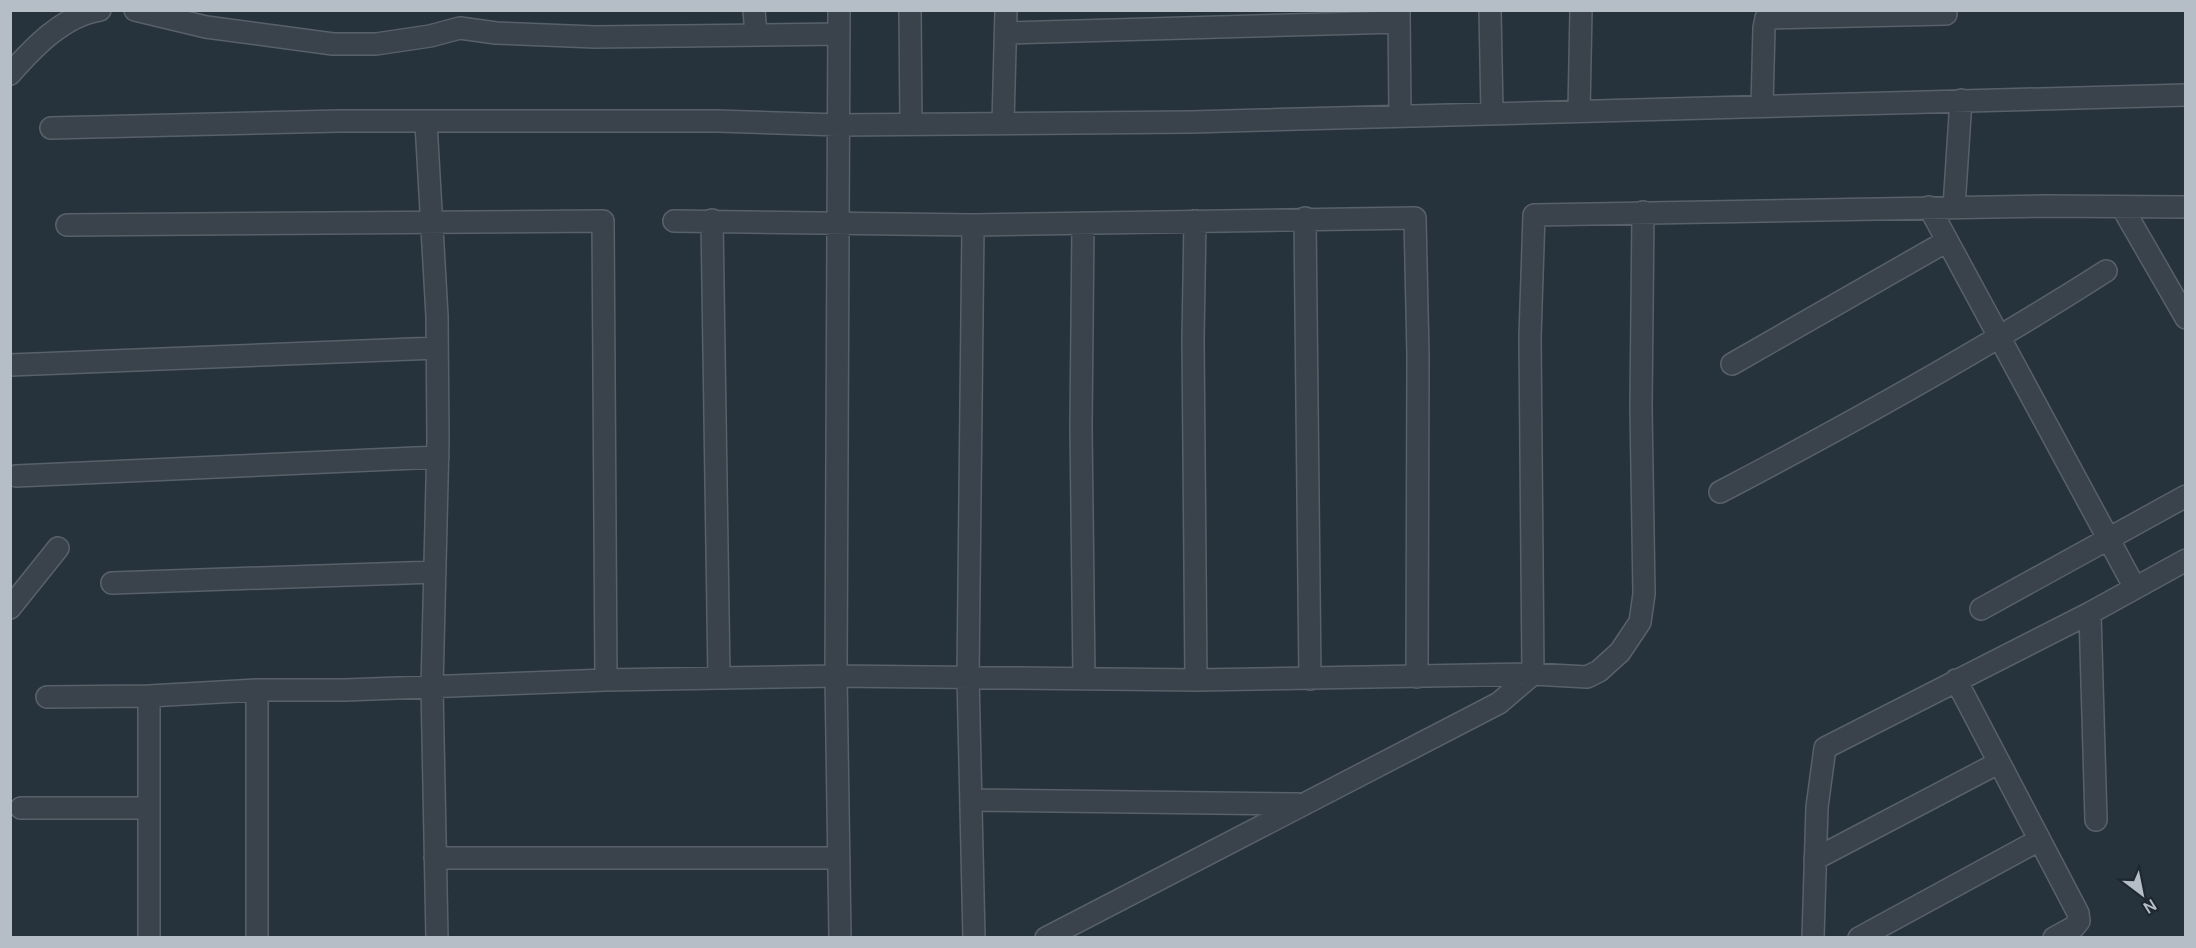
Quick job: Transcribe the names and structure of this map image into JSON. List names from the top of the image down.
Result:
{
  "north": "bottom right"
}
